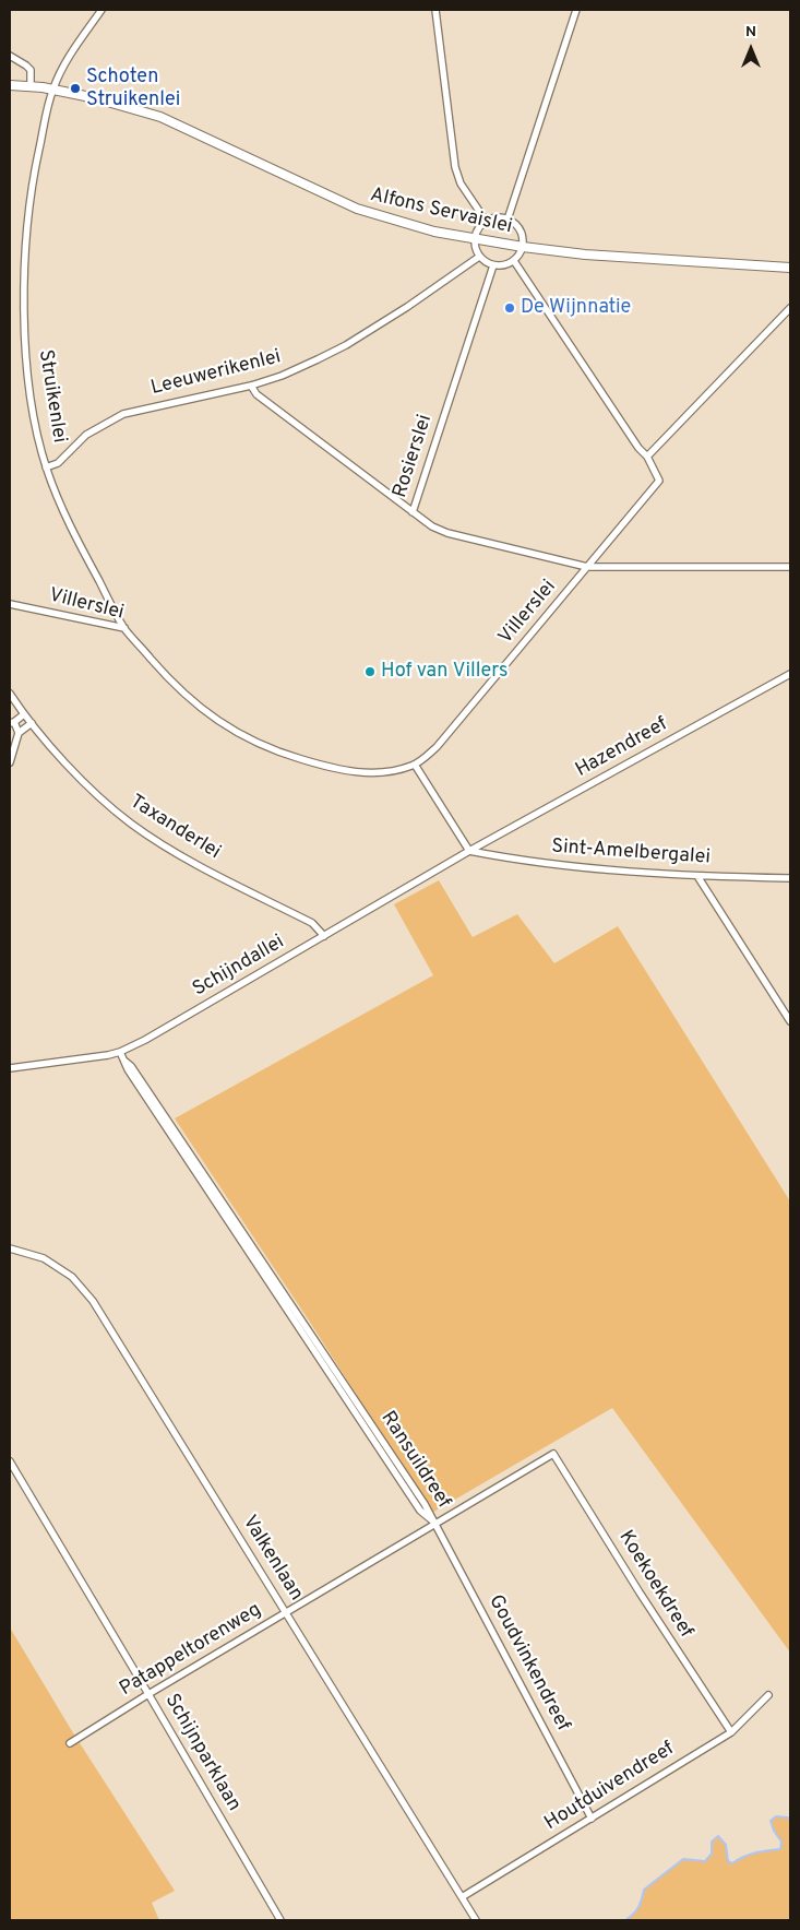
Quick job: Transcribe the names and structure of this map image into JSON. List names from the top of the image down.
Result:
{
  "streets": {
    "street": [
      "Alfons Servaislei",
      "Leeuwerikenlei",
      "Struikenlei",
      "Rosierslei",
      "Villerslei",
      "Hazendreef",
      "Taxanderlei",
      "Sint-Amelbergalei",
      "Schijndallei",
      "Ransuildreef",
      "Valkenlaan",
      "Koekoekdreef",
      "Patappeltorenweg",
      "Goudvinkendreef",
      "Schijnparklaan",
      "Houtduivendreef"
    ]
  },
  "crossings": [
    ["Alfons Servaislei", "Struikenlei"],
    ["Leeuwerikenlei", "Struikenlei"],
    ["Struikenlei", "Villerslei"],
    ["Rosierslei", "Villerslei"],
    ["Hazendreef", "Sint-Amelbergalei"],
    ["Hazendreef", "Schijndallei"],
    ["Taxanderlei", "Schijndallei"],
    ["Sint-Amelbergalei", "Schijndallei"],
    ["Schijndallei", "Ransuildreef"],
    ["Ransuildreef", "Patappeltorenweg"],
    ["Ransuildreef", "Goudvinkendreef"],
    ["Valkenlaan", "Patappeltorenweg"],
    ["Valkenlaan", "Houtduivendreef"],
    ["Koekoekdreef", "Patappeltorenweg"],
    ["Koekoekdreef", "Houtduivendreef"],
    ["Patappeltorenweg", "Goudvinkendreef"],
    ["Patappeltorenweg", "Schijnparklaan"],
    ["Goudvinkendreef", "Houtduivendreef"]
  ],
  "places": ["Schoten Struikenlei", "De Wijnnatie", "Hof van Villers"],
  "north": "top"
}
